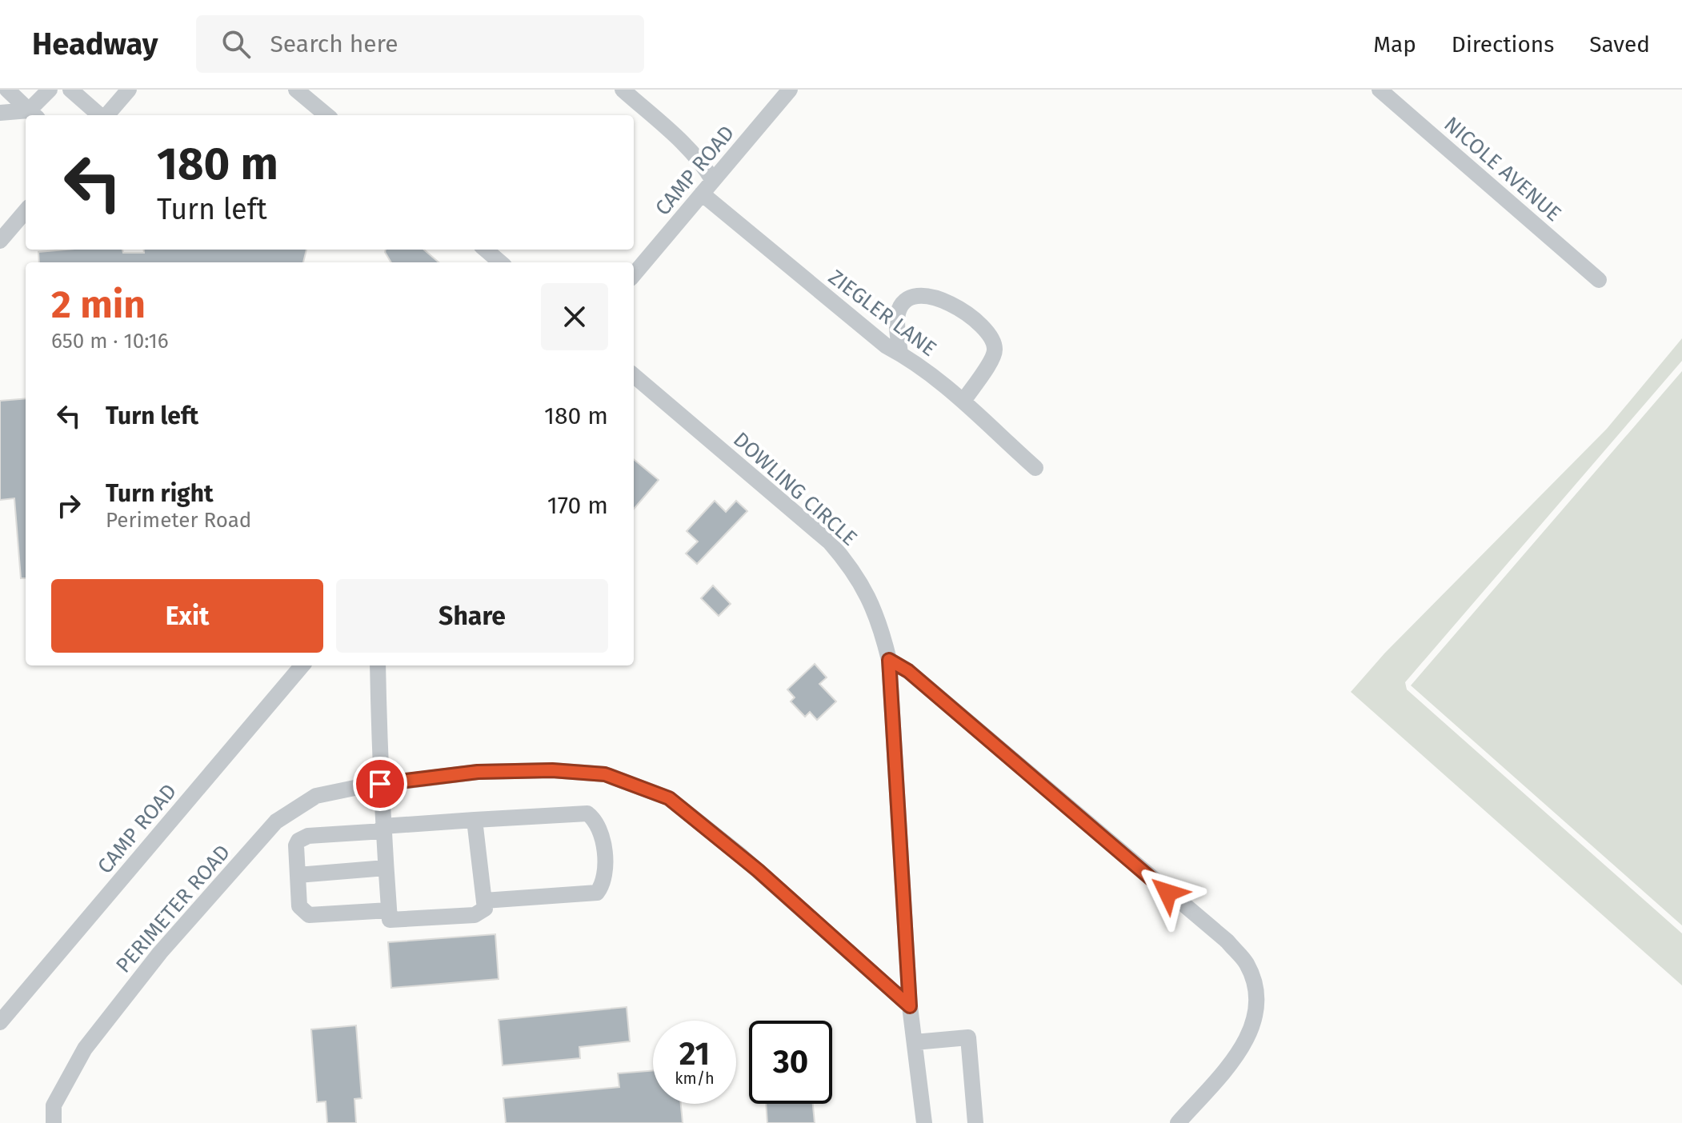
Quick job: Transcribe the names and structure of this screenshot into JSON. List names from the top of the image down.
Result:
{
  "streets": {
    "street": [
      "NICOLE AVENUE",
      "CAMP ROAD",
      "ZIEGLER LANE",
      "DOWLING CIRCLE",
      "PERIMETER ROAD"
    ]
  },
  "crossings": [
    ["CAMP ROAD", "ZIEGLER LANE"],
    ["DOWLING CIRCLE", "PERIMETER ROAD"]
  ],
  "page": {
    "header": "Headway",
    "search": "Search here",
    "nav": ["Map", "Directions", "Saved"],
    "turn": ["180 m", "Turn left"],
    "heading": ["2 min", "650 m · 10:16"],
    "list": [
      {
        "name": "Turn left",
        "value": "180 m"
      },
      {
        "name": "Turn right",
        "note": "Perimeter Road",
        "value": "170 m"
      }
    ],
    "buttons": ["Exit", "Share"],
    "speed": "21 km/h",
    "limit": "30"
  }
}
